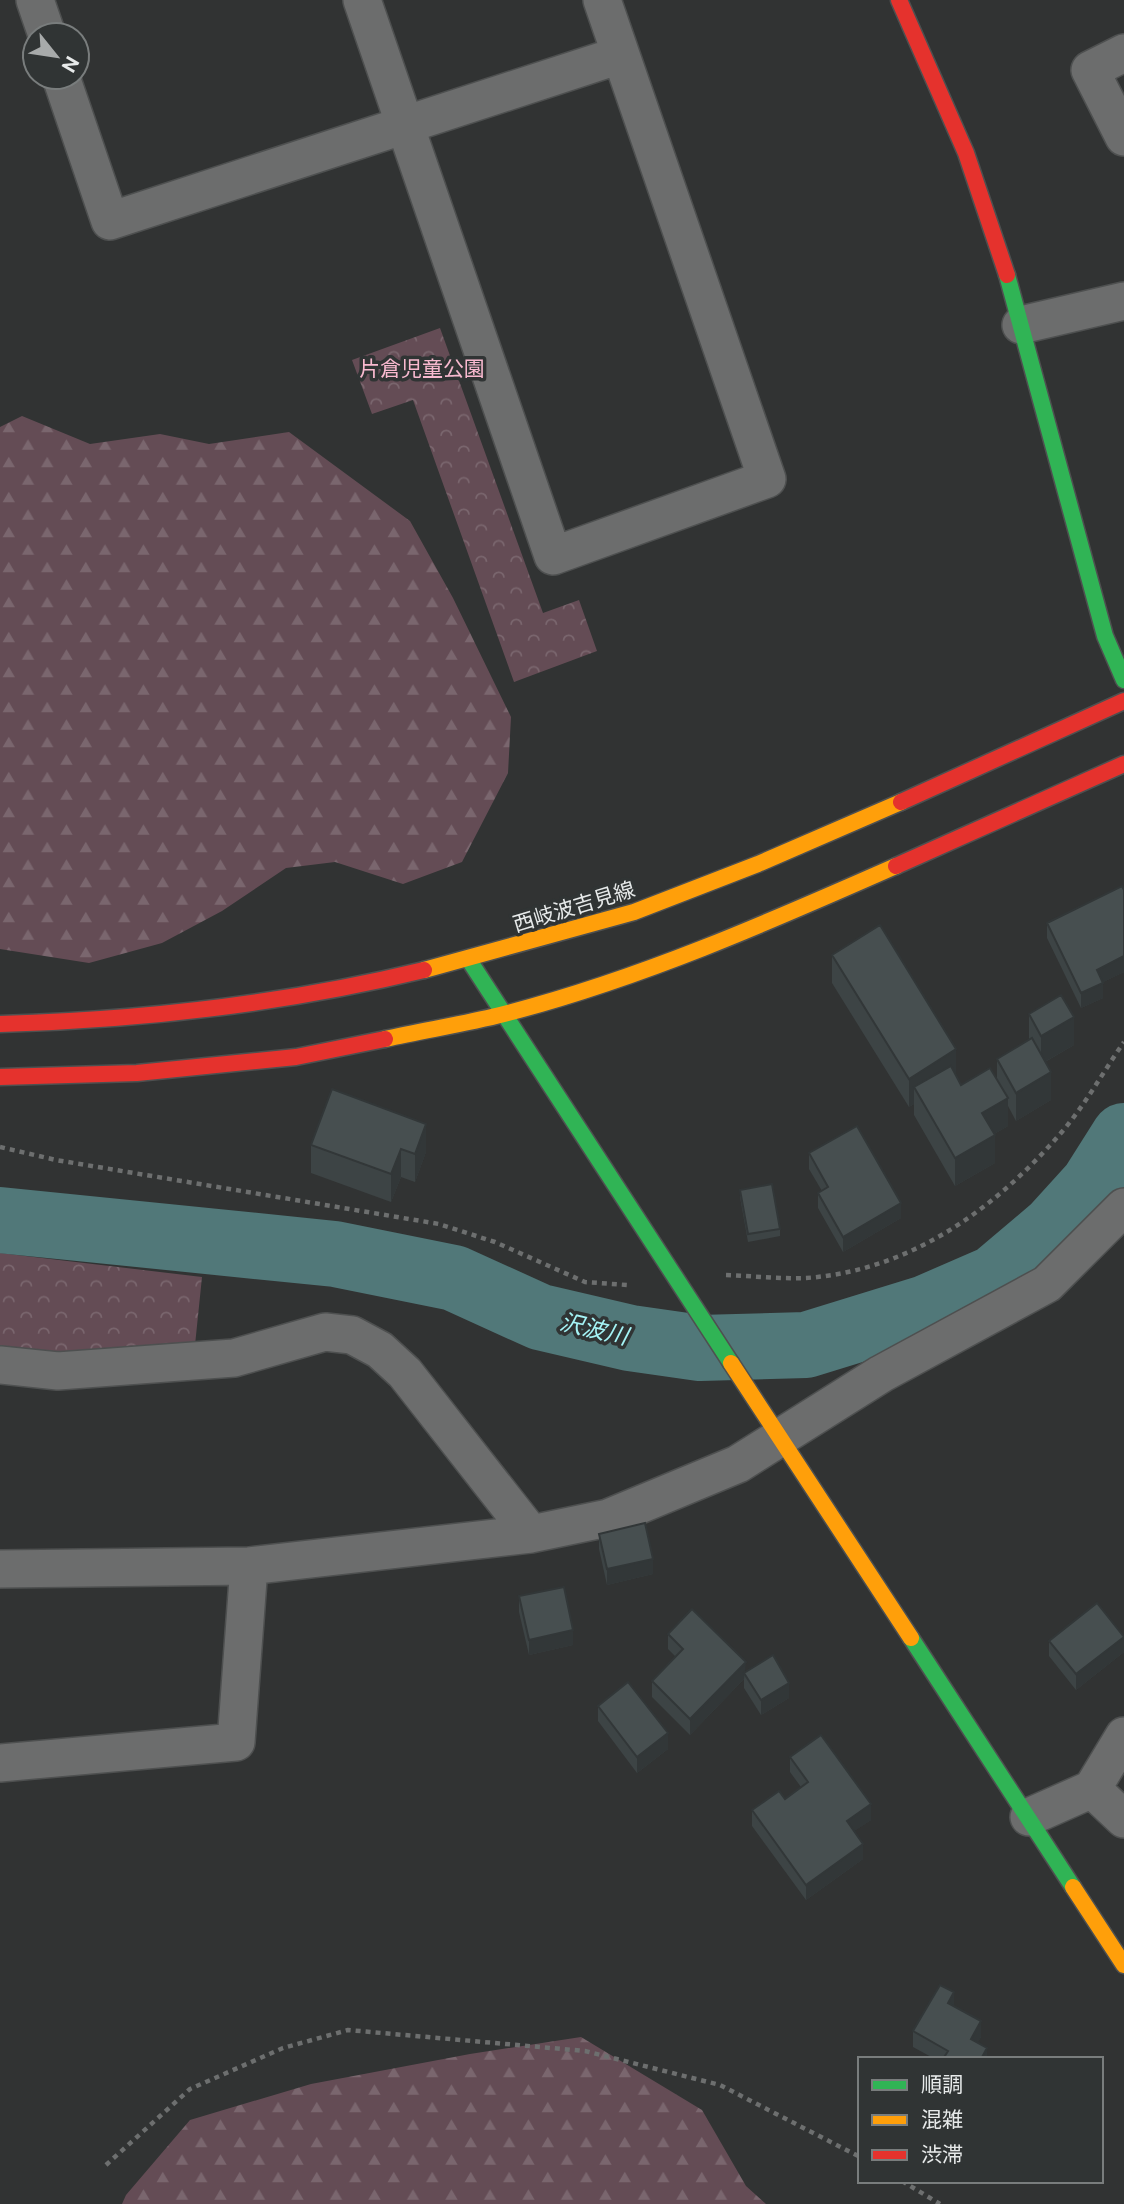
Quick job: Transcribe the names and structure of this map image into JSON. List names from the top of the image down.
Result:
{
  "streets": {
    "main road": ["西岐波吉見線"]
  },
  "water": ["沢波川"],
  "parks": ["片倉児童公園"],
  "legend": ["順調", "混雑", "渋滞"],
  "north": "bottom right"
}
